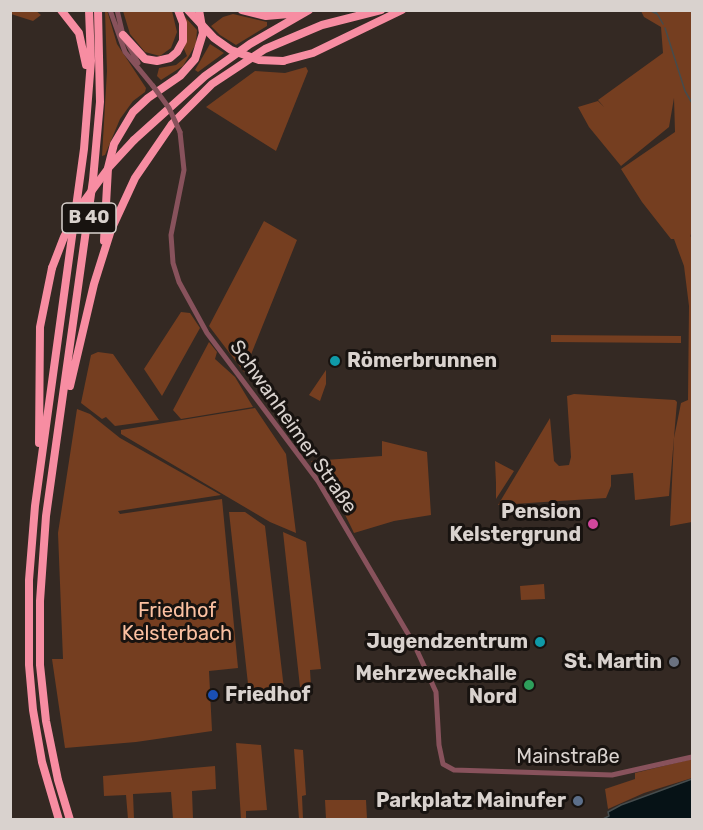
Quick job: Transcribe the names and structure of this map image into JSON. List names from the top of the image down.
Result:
{
  "streets": {
    "highway": ["B 40"],
    "street": ["Schwanheimer Straße", "Mainstraße"]
  },
  "crossings": [
    ["Schwanheimer Straße", "Mainstraße"]
  ],
  "parks": ["Friedhof Kelsterbach"],
  "places": [
    "Römerbrunnen",
    "Pension Kelstergrund",
    "Jugendzentrum",
    "St. Martin",
    "Mehrzweckhalle Nord",
    "Friedhof",
    "Parkplatz Mainufer"
  ]
}
